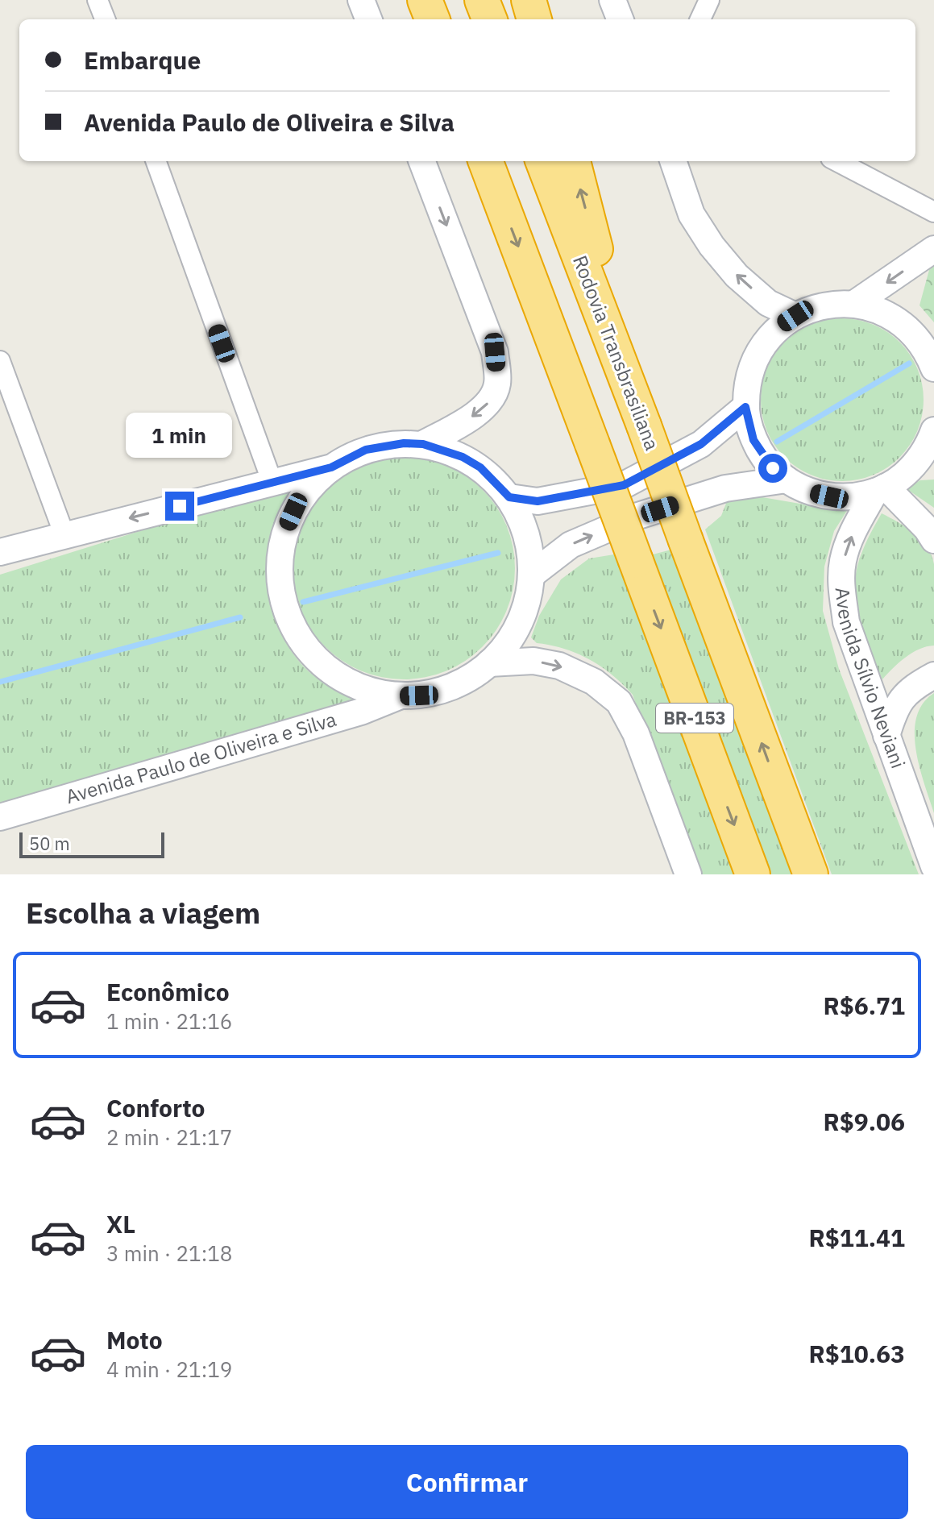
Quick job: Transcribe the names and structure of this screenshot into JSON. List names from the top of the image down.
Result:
{
  "streets": {
    "highway": ["Rodovia Transbrasiliana", "BR-153"],
    "main road": ["Avenida Sílvio Neviani", "Avenida Paulo de Oliveira e Silva"]
  },
  "one_way": ["Avenida Sílvio Neviani"],
  "scale_bar": "50 m",
  "page": {
    "banner": ["Embarque", "Avenida Paulo de Oliveira e Silva"],
    "bubble": "1 min",
    "scale": "50 m",
    "heading": "Escolha a viagem",
    "list": [
      {
        "name": "Econômico",
        "note": "1 min · 21:16",
        "value": "R$6.71"
      },
      {
        "name": "Conforto",
        "note": "2 min · 21:17",
        "value": "R$9.06"
      },
      {
        "name": "XL",
        "note": "3 min · 21:18",
        "value": "R$11.41"
      },
      {
        "name": "Moto",
        "note": "4 min · 21:19",
        "value": "R$10.63"
      }
    ],
    "buttons": "Confirmar"
  }
}
